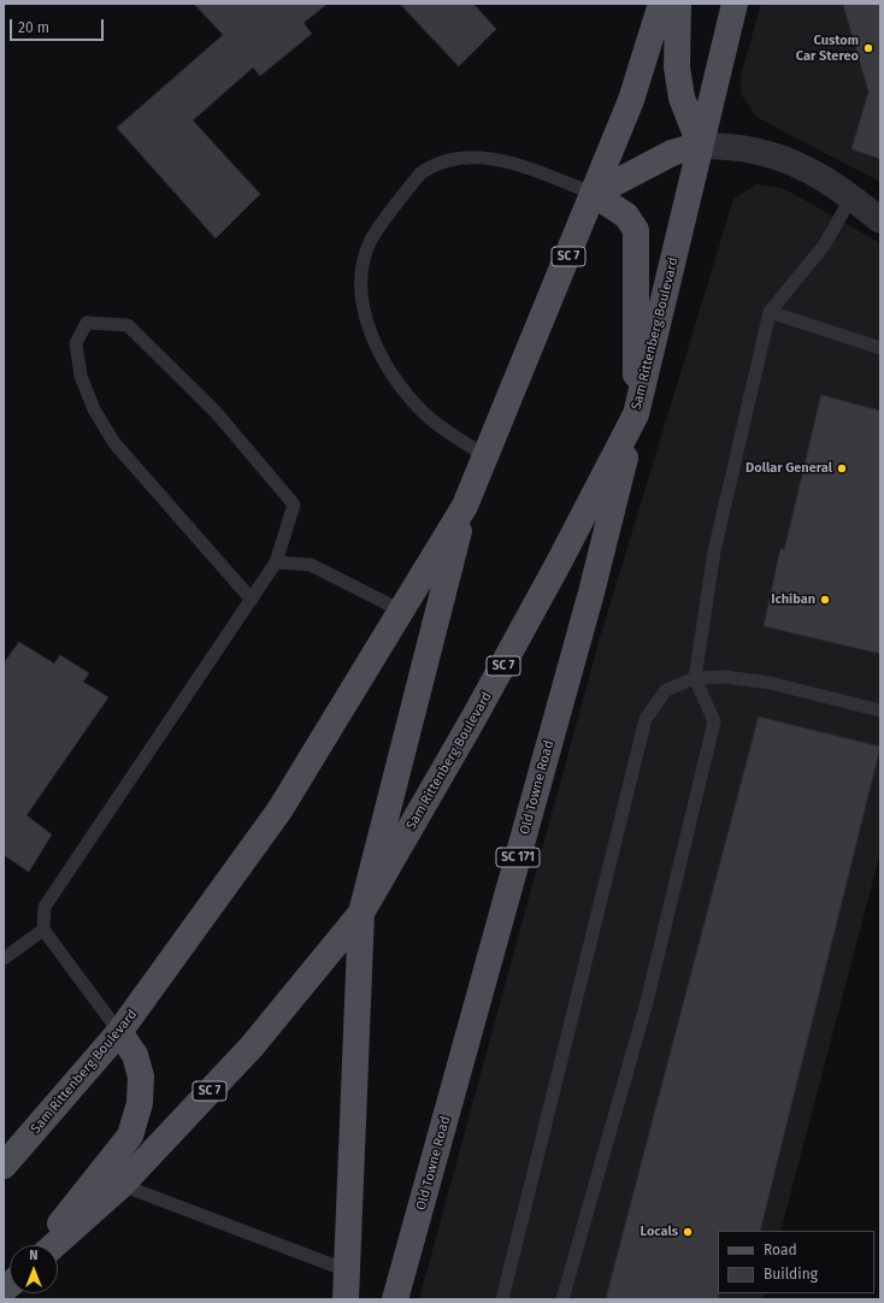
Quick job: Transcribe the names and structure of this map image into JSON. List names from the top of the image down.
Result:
{
  "streets": {
    "main road": [
      "SC 7",
      "Sam Rittenberg Boulevard",
      "Old Towne Road",
      "SC 171"
    ]
  },
  "crossings": [
    ["Sam Rittenberg Boulevard", "Old Towne Road"]
  ],
  "places": [
    "Custom Car Stereo",
    "Dollar General",
    "Ichiban",
    "Locals"
  ],
  "legend": ["Road", "Building"],
  "scale_bar": "20 m",
  "north": "top"
}
